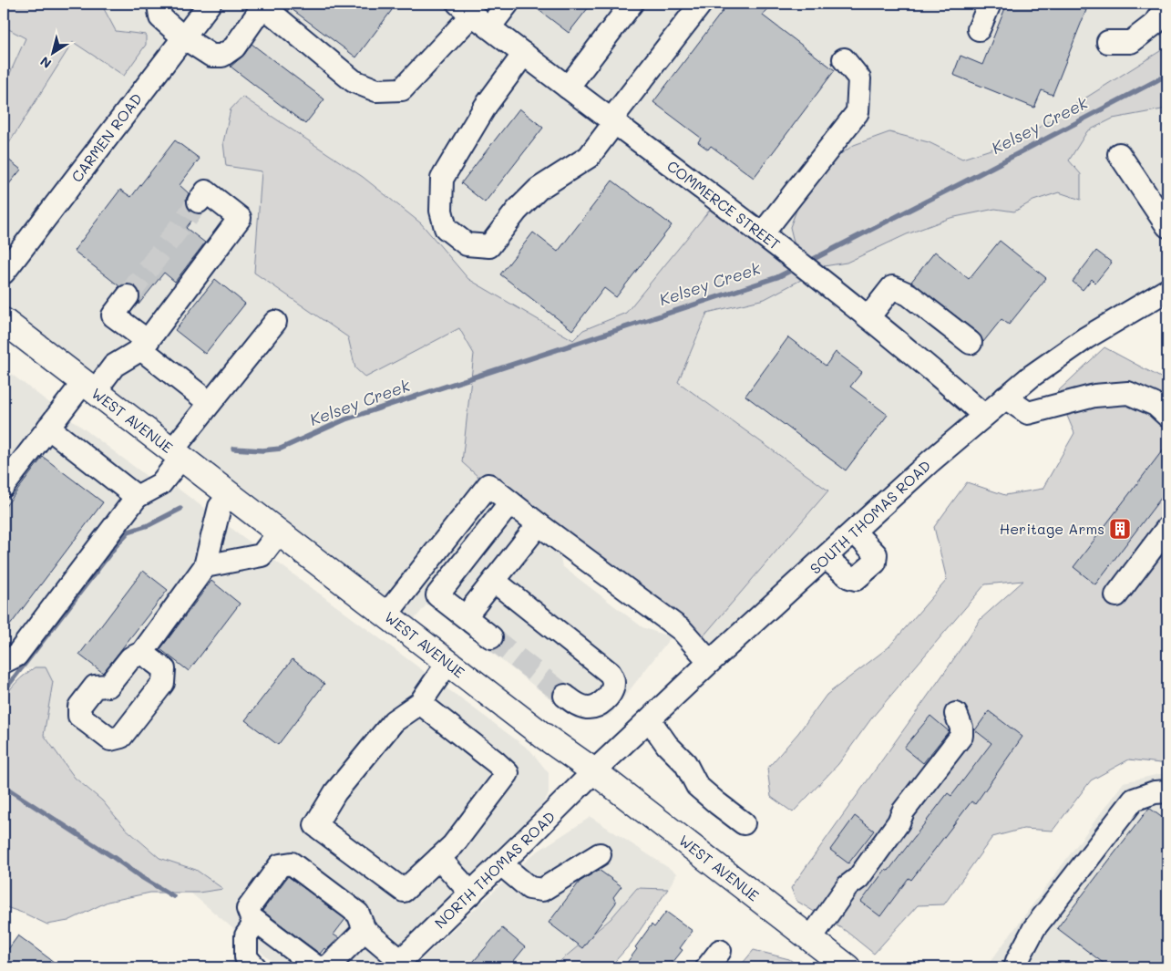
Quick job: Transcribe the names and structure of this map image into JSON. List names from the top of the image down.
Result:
{
  "streets": {
    "main road": ["WEST AVENUE"],
    "street": [
      "CARMEN ROAD",
      "COMMERCE STREET",
      "SOUTH THOMAS ROAD",
      "NORTH THOMAS ROAD"
    ]
  },
  "crossings": [
    ["COMMERCE STREET", "SOUTH THOMAS ROAD"],
    ["WEST AVENUE", "SOUTH THOMAS ROAD"],
    ["WEST AVENUE", "NORTH THOMAS ROAD"],
    ["SOUTH THOMAS ROAD", "NORTH THOMAS ROAD"]
  ],
  "water": ["Kelsey Creek"],
  "places": {
    "building": ["Heritage Arms"]
  },
  "north": "bottom left"
}
